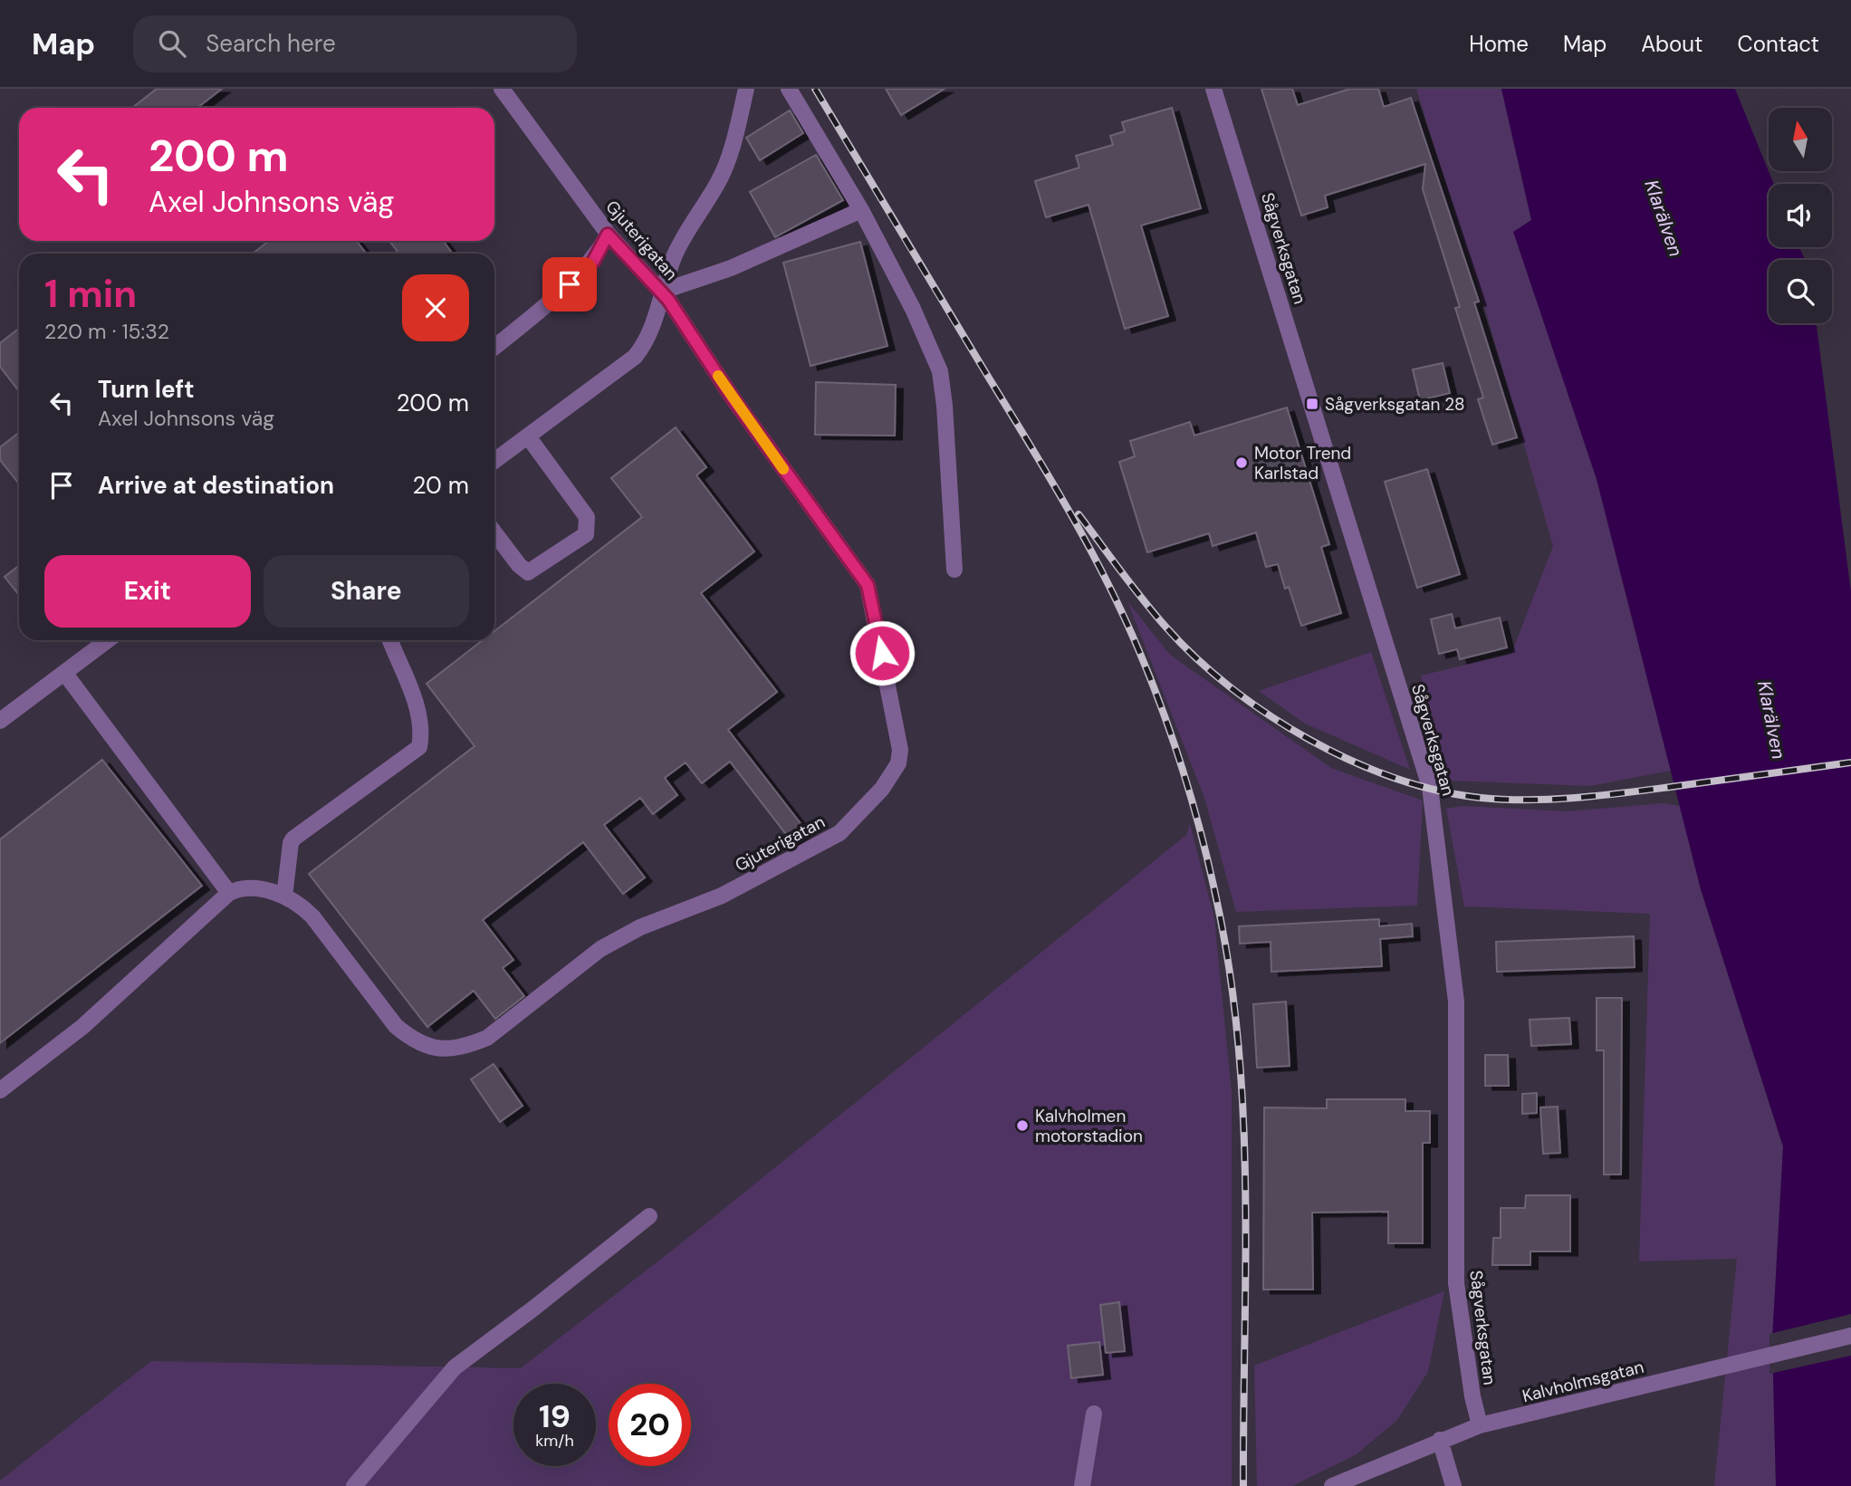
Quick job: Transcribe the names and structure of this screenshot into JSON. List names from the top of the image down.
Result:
{
  "streets": {
    "street": ["Gjuterigatan", "Sågverksgatan", "Kalvholmsgatan"]
  },
  "crossings": [
    ["Sågverksgatan", "Kalvholmsgatan"]
  ],
  "water": ["Klarälven"],
  "places": {
    "transit": ["Sågverksgatan 28"],
    "other": ["Motor Trend Karlstad", "Kalvholmen motorstadion"]
  },
  "north": "top",
  "page": {
    "header": "Map",
    "search": "Search here",
    "nav": [
      "Home",
      "Map",
      "About",
      "Contact"
    ],
    "turn": ["200 m", "Axel Johnsons väg"],
    "heading": ["1 min", "220 m · 15:32"],
    "list": [
      {
        "name": "Turn left",
        "note": "Axel Johnsons väg",
        "value": "200 m"
      },
      {
        "name": "Arrive at destination",
        "value": "20 m"
      }
    ],
    "buttons": ["Exit", "Share"],
    "speed": "19 km/h",
    "limit": "20"
  }
}
